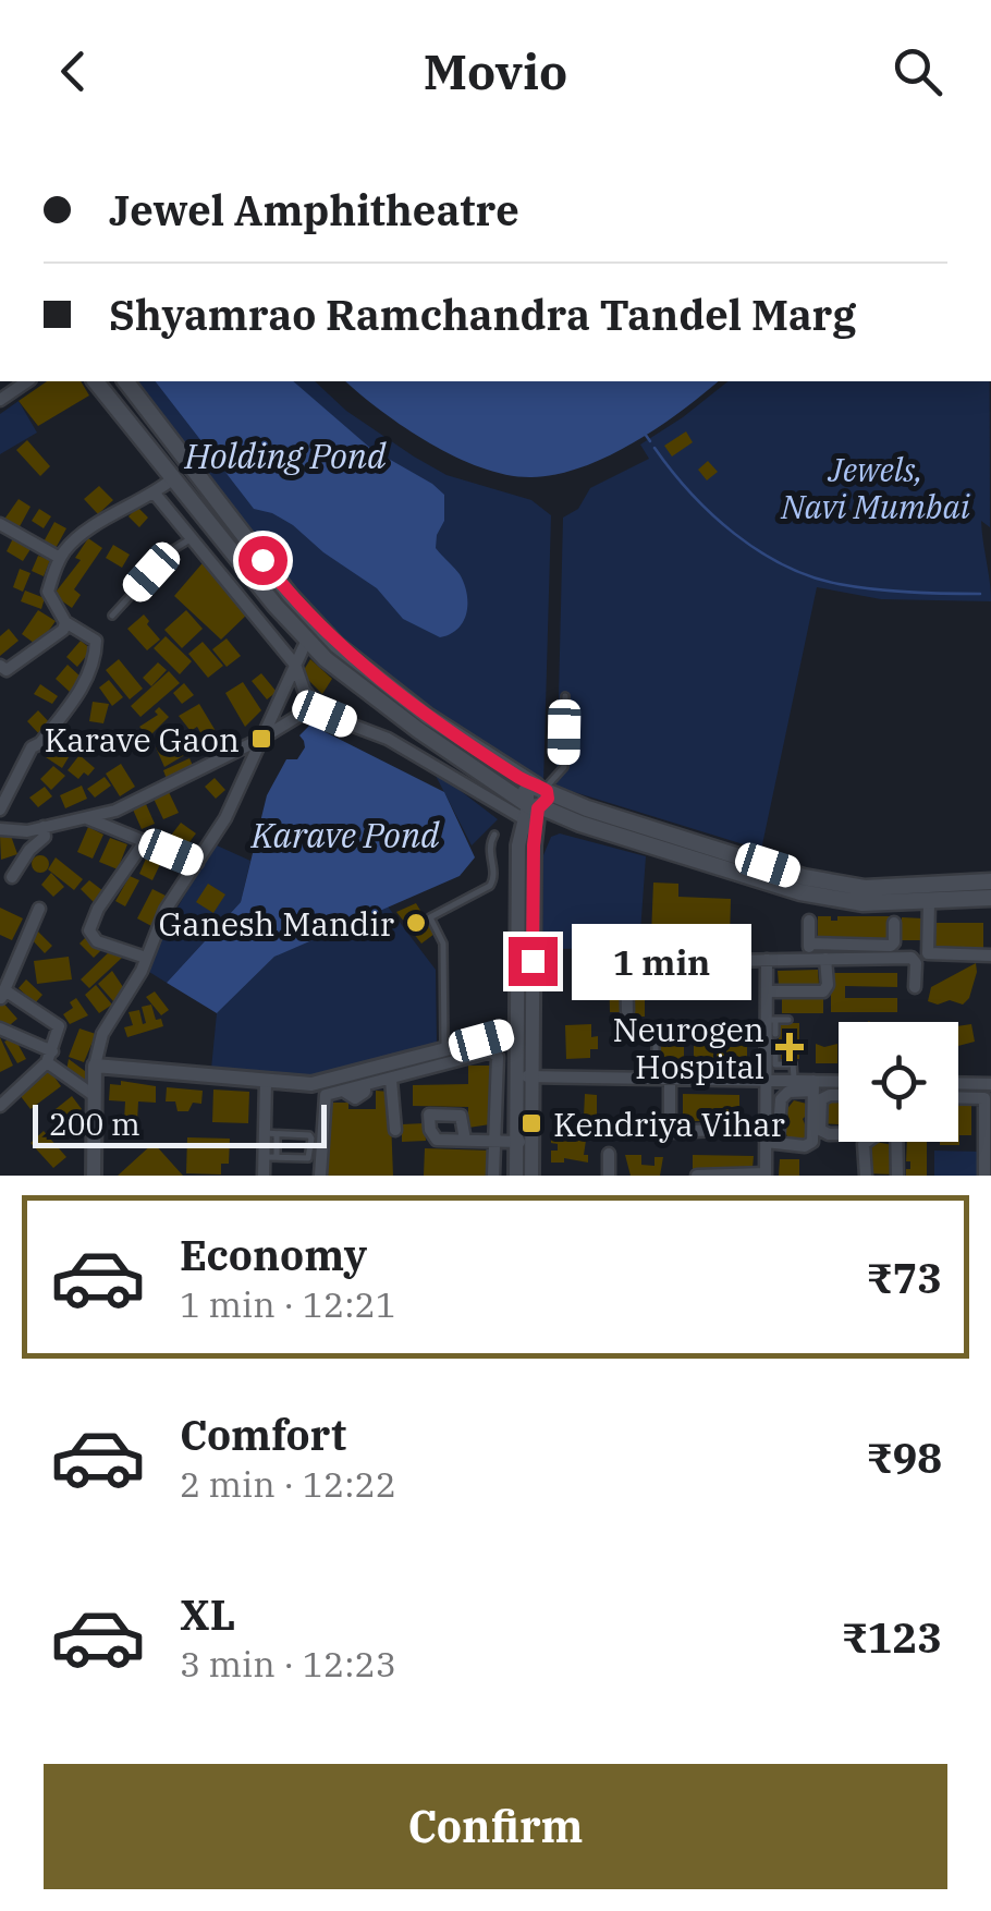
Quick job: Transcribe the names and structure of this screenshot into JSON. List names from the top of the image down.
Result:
{
  "water": ["Holding Pond", "Karave Pond"],
  "parks": ["Jewels, Navi Mumbai"],
  "places": {
    "transit": ["Karave Gaon", "Kendriya Vihar"],
    "other": ["Ganesh Mandir"],
    "health": ["Neurogen Hospital"]
  },
  "scale_bar": "200 m",
  "page": {
    "header": "Movio",
    "banner": ["Jewel Amphitheatre", "Shyamrao Ramchandra Tandel Marg"],
    "bubble": "1 min",
    "scale": "200 m",
    "list": [
      {
        "name": "Economy",
        "note": "1 min · 12:21",
        "value": "₹73"
      },
      {
        "name": "Comfort",
        "note": "2 min · 12:22",
        "value": "₹98"
      },
      {
        "name": "XL",
        "note": "3 min · 12:23",
        "value": "₹123"
      }
    ],
    "buttons": "Confirm"
  }
}
